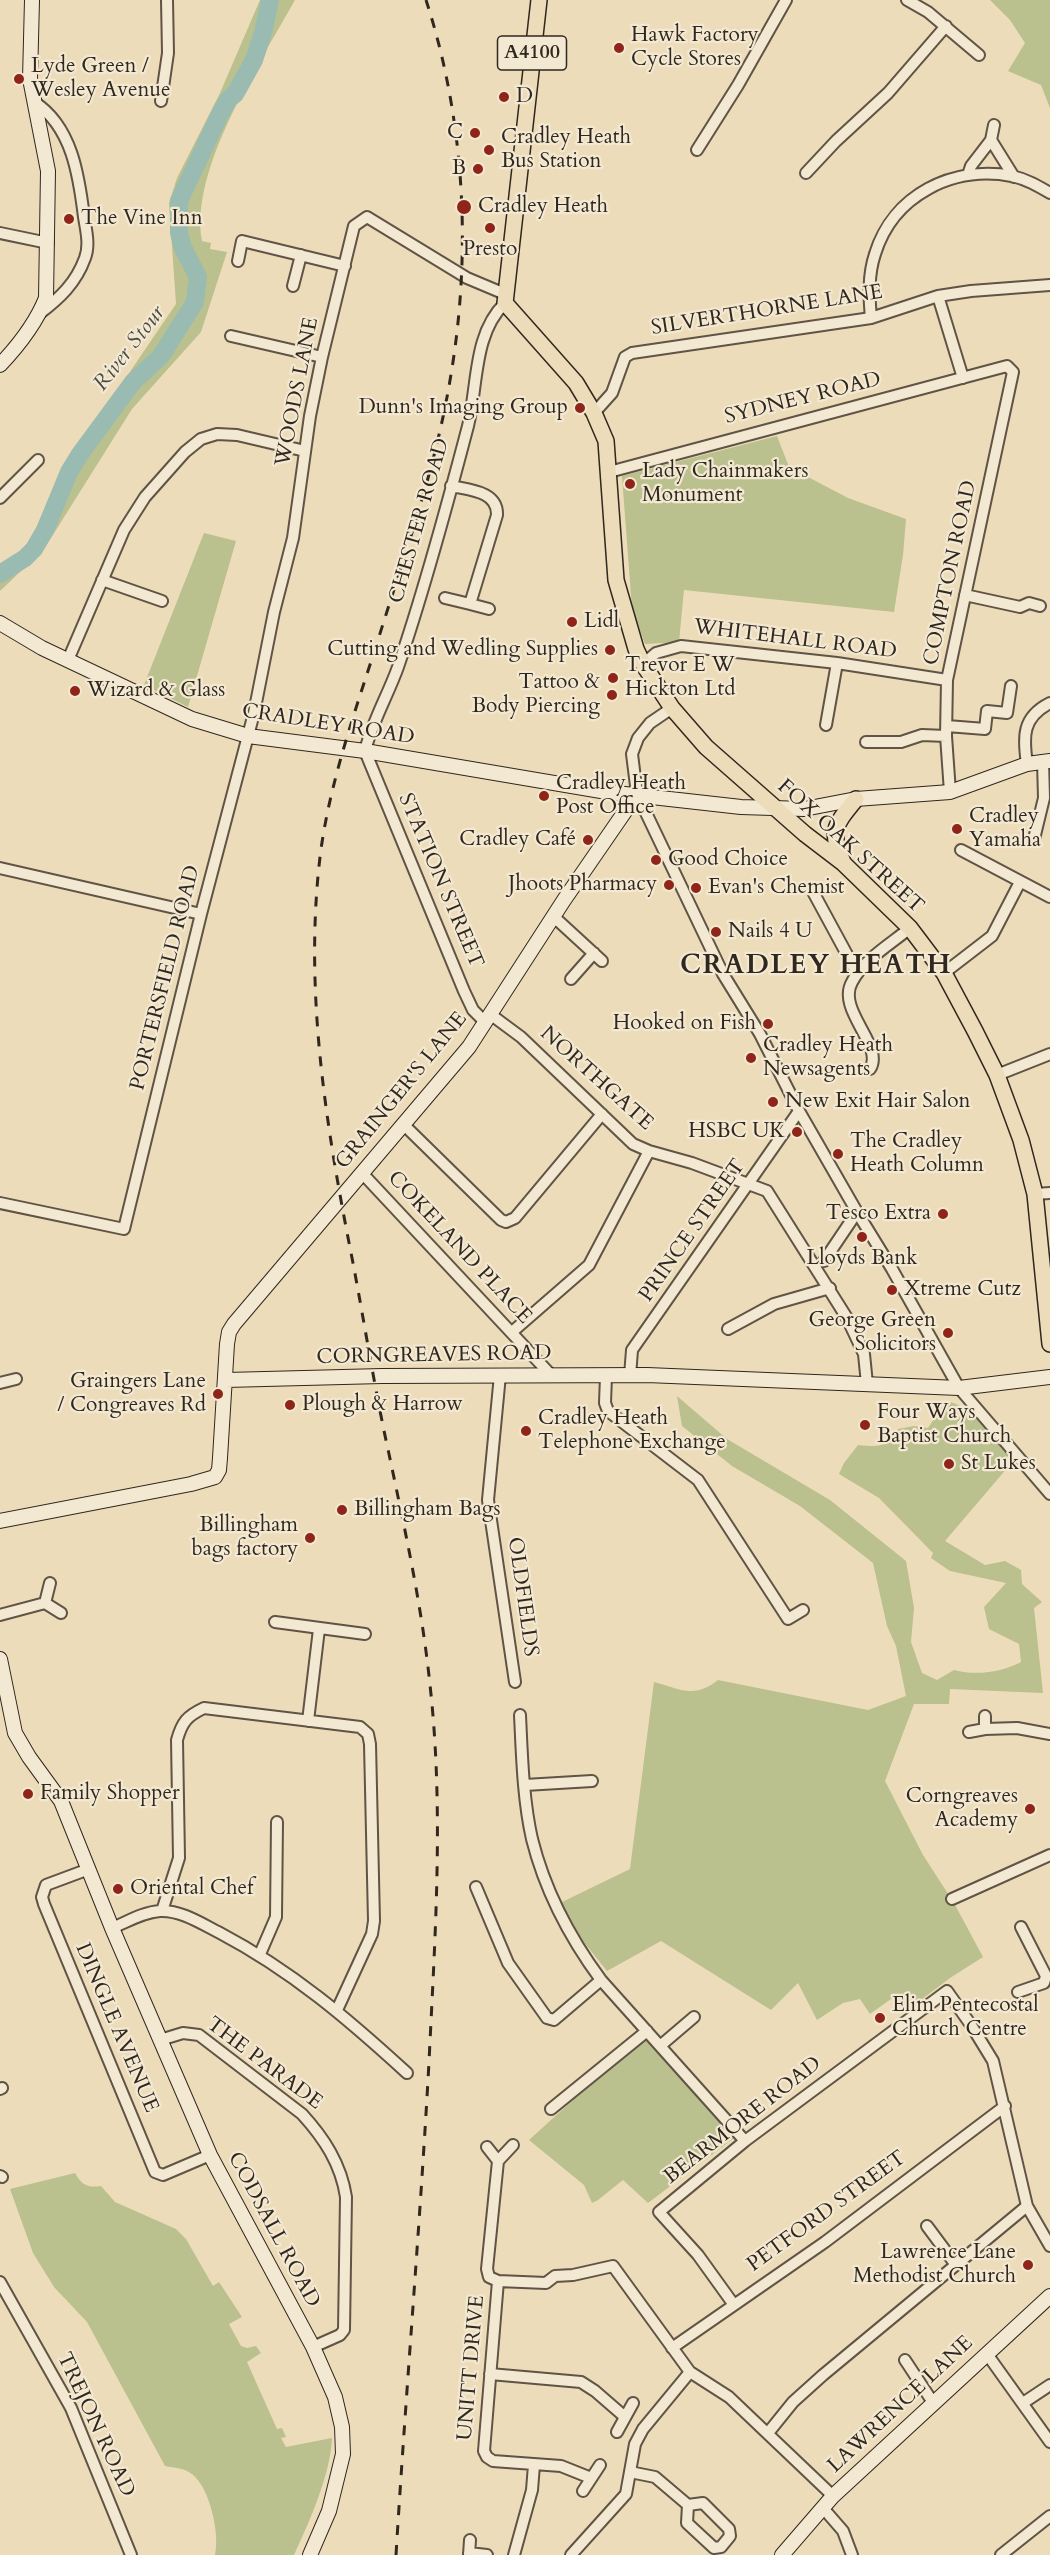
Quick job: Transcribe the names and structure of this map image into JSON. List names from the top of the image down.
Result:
{
  "streets": {
    "main road": ["A4100", "FOX OAK STREET"],
    "street": [
      "SILVERTHORNE LANE",
      "WOODS LANE",
      "SYDNEY ROAD",
      "CHESTER ROAD",
      "COMPTON ROAD",
      "WHITEHALL ROAD",
      "CRADLEY ROAD",
      "STATION STREET",
      "PORTERSFIELD ROAD",
      "NORTHGATE",
      "GRAINGER'S LANE",
      "PRINCE STREET",
      "COKELAND PLACE",
      "CORNGREAVES ROAD",
      "OLDFIELDS",
      "DINGLE AVENUE",
      "THE PARADE",
      "BEARMORE ROAD",
      "PETFORD STREET",
      "CODSALL ROAD",
      "UNITT DRIVE",
      "LAWRENCE LANE",
      "TREJON ROAD"
    ]
  },
  "crossings": [
    ["A4100", "WOODS LANE"],
    ["A4100", "CHESTER ROAD"],
    ["A4100", "FOX OAK STREET"],
    ["SILVERTHORNE LANE", "FOX OAK STREET"],
    ["WOODS LANE", "CHESTER ROAD"],
    ["WOODS LANE", "CRADLEY ROAD"],
    ["WOODS LANE", "FOX OAK STREET"],
    ["WOODS LANE", "PORTERSFIELD ROAD"],
    ["SYDNEY ROAD", "COMPTON ROAD"],
    ["SYDNEY ROAD", "FOX OAK STREET"],
    ["CHESTER ROAD", "CRADLEY ROAD"],
    ["CHESTER ROAD", "FOX OAK STREET"],
    ["CHESTER ROAD", "STATION STREET"],
    ["COMPTON ROAD", "WHITEHALL ROAD"],
    ["COMPTON ROAD", "CRADLEY ROAD"],
    ["WHITEHALL ROAD", "FOX OAK STREET"],
    ["CRADLEY ROAD", "FOX OAK STREET"],
    ["CRADLEY ROAD", "STATION STREET"],
    ["CRADLEY ROAD", "PORTERSFIELD ROAD"],
    ["CRADLEY ROAD", "GRAINGER'S LANE"],
    ["STATION STREET", "NORTHGATE"],
    ["STATION STREET", "GRAINGER'S LANE"],
    ["NORTHGATE", "GRAINGER'S LANE"],
    ["NORTHGATE", "PRINCE STREET"],
    ["NORTHGATE", "CORNGREAVES ROAD"],
    ["GRAINGER'S LANE", "COKELAND PLACE"],
    ["GRAINGER'S LANE", "CORNGREAVES ROAD"],
    ["PRINCE STREET", "CORNGREAVES ROAD"],
    ["COKELAND PLACE", "CORNGREAVES ROAD"],
    ["CORNGREAVES ROAD", "OLDFIELDS"],
    ["DINGLE AVENUE", "CODSALL ROAD"],
    ["THE PARADE", "CODSALL ROAD"],
    ["BEARMORE ROAD", "PETFORD STREET"]
  ],
  "districts": ["CRADLEY HEATH"],
  "water": ["River Stour"],
  "places": [
    "Hawk Factory Cycle Stores",
    "Lyde Green / Wesley Avenue",
    "D",
    "C",
    "Cradley Heath Bus Station",
    "B",
    "Cradley Heath",
    "The Vine Inn",
    "Presto",
    "Dunn's Imaging Group",
    "Lady Chainmakers Monument",
    "Lidl",
    "Cutting and Wedling Supplies",
    "Trevor E W Hickton Ltd",
    "Wizard & Glass",
    "Tattoo & Body Piercing",
    "Cradley Heath Post Office",
    "Cradley Yamaha",
    "Cradley Café",
    "Good Choice",
    "Jhoots Pharmacy",
    "Evan's Chemist",
    "Nails 4 U",
    "Hooked on Fish",
    "Cradley Heath Newsagents",
    "New Exit Hair Salon",
    "HSBC UK",
    "The Cradley Heath Column",
    "Tesco Extra",
    "Lloyds Bank",
    "Xtreme Cutz",
    "George Green Solicitors",
    "Graingers Lane / Congreaves Rd",
    "Plough & Harrow",
    "Four Ways Baptist Church",
    "Cradley Heath Telephone Exchange",
    "St Lukes",
    "Billingham Bags",
    "Billingham bags factory",
    "Family Shopper",
    "Corngreaves Academy",
    "Oriental Chef",
    "Elim Pentecostal Church Centre",
    "Lawrence Lane Methodist Church"
  ]
}
